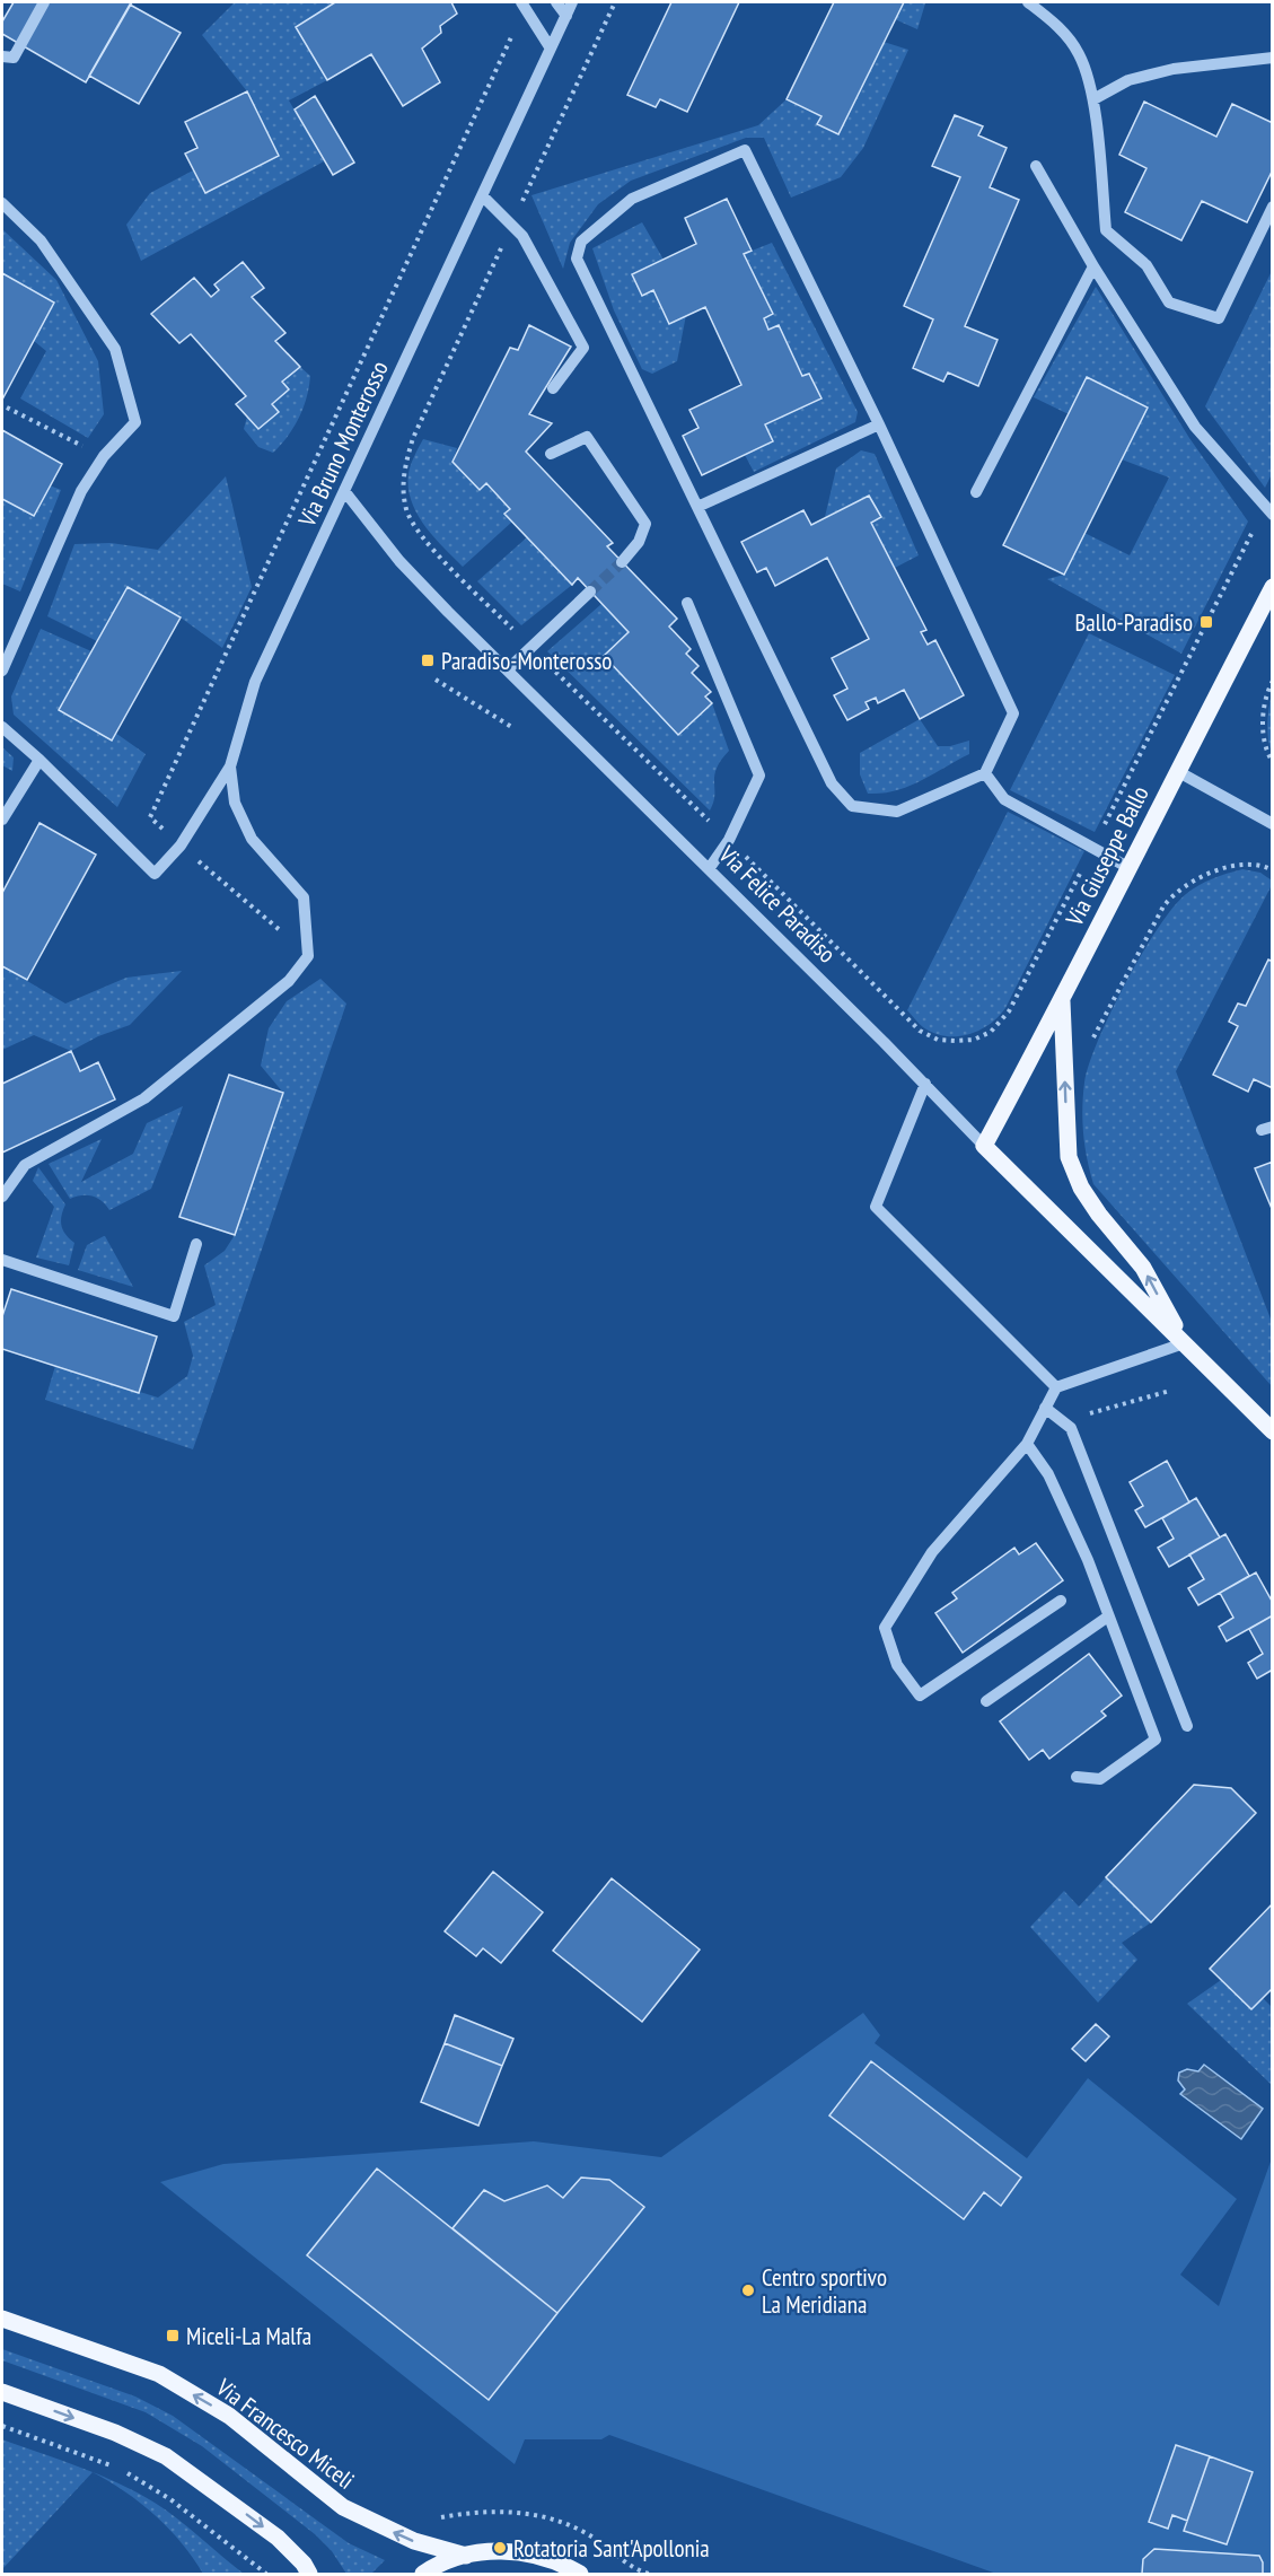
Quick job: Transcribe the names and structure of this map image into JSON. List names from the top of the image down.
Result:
{
  "streets": {
    "main road": ["Via Giuseppe Ballo", "Via Felice Paradiso", "Via Francesco Miceli"],
    "street": ["Via Bruno Monterosso"]
  },
  "crossings": [
    ["Via Bruno Monterosso", "Via Felice Paradiso"],
    ["Via Giuseppe Ballo", "Via Felice Paradiso"]
  ],
  "places": {
    "transit": ["Ballo-Paradiso", "Paradiso-Monterosso", "Miceli-La Malfa"],
    "other": ["Centro sportivo La Meridiana", "Rotatoria Sant'Apollonia"]
  }
}
